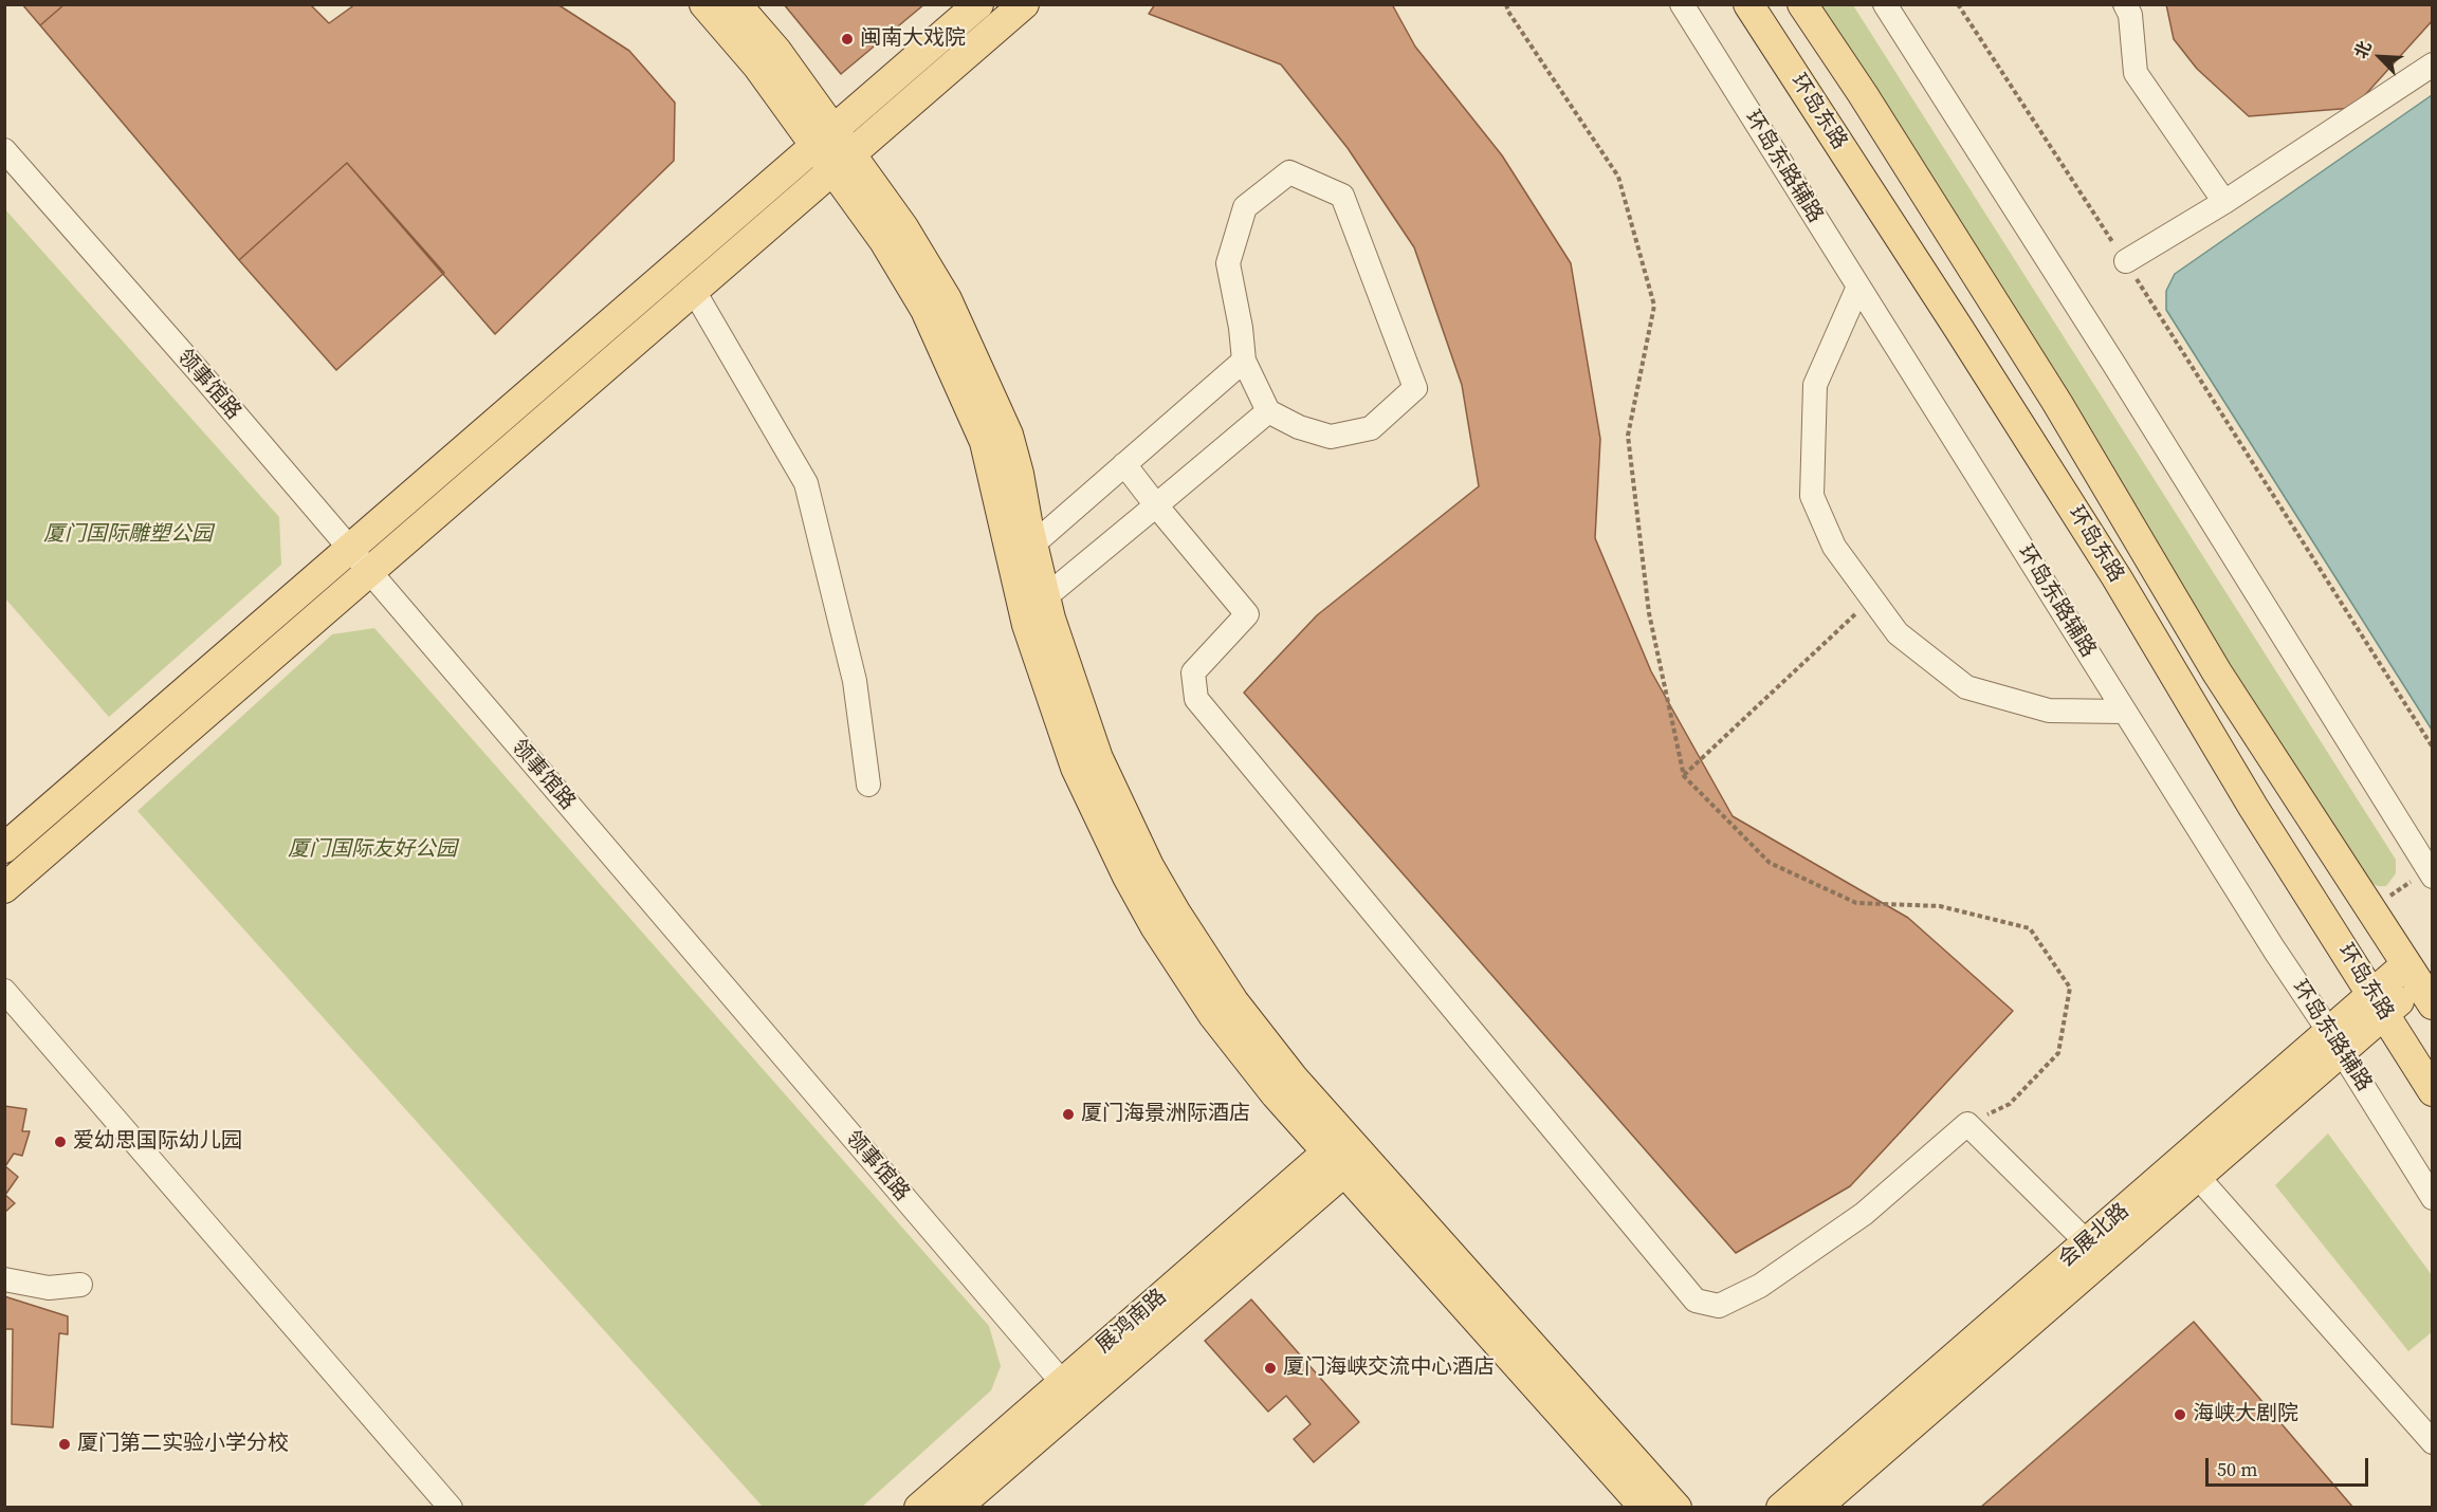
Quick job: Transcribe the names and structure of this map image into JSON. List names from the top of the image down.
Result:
{
  "streets": {
    "main road": ["环岛东路", "会展北路", "展鸿南路"],
    "street": ["环岛东路辅路", "领事馆路"]
  },
  "crossings": [
    ["环岛东路", "会展北路"],
    ["环岛东路辅路", "会展北路"],
    ["领事馆路", "展鸿南路"]
  ],
  "parks": ["厦门国际雕塑公园", "厦门国际友好公园"],
  "places": [
    "闽南大戏院",
    "厦门海景洲际酒店",
    "爱幼思国际幼儿园",
    "厦门海峡交流中心酒店",
    "海峡大剧院",
    "厦门第二实验小学分校"
  ],
  "scale_bar": "50 m",
  "north": "top left"
}
